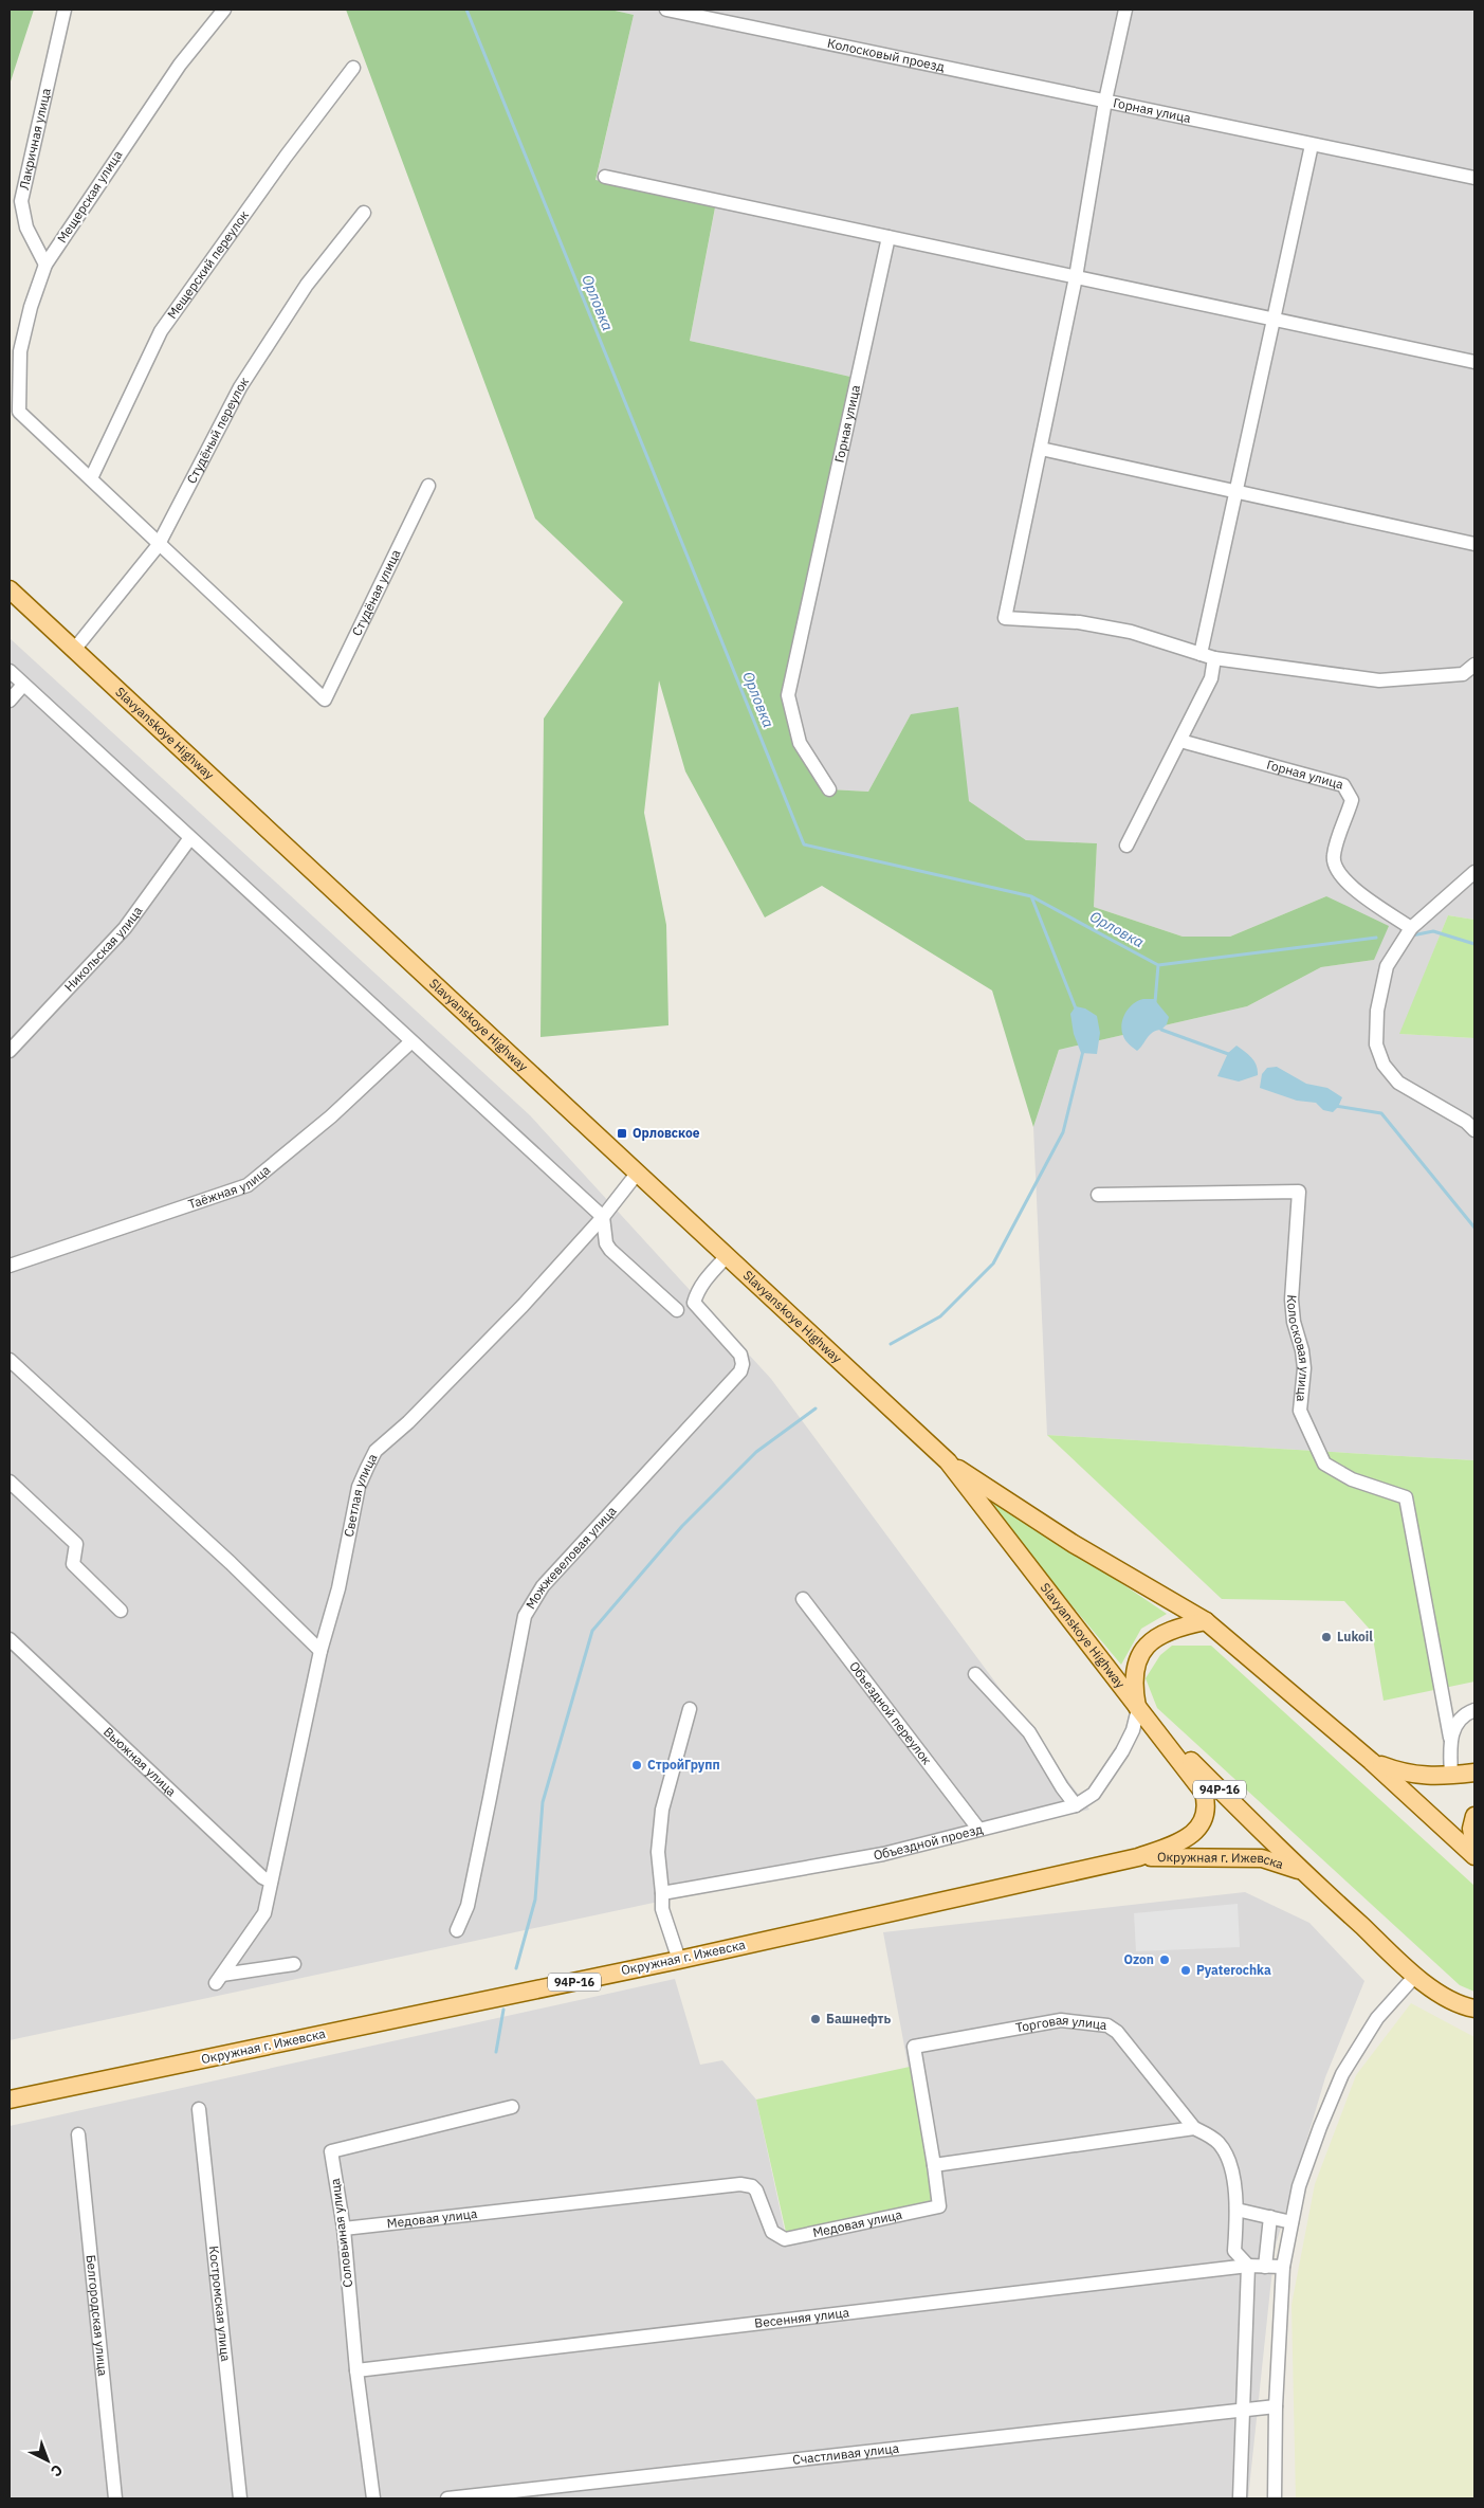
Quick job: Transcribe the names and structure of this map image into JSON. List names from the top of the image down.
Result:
{
  "streets": {
    "main road": ["Slavyanskoye Highway", "94Р-16", "Окружная г. Ижевска"],
    "street": [
      "Колосковый проезд",
      "Горная улица",
      "Лакричная улица",
      "Мещерская улица",
      "Мещерский переулок",
      "Студёный переулок",
      "Студёная улица",
      "Никольская улица",
      "Таёжная улица",
      "Колосковая улица",
      "Светлая улица",
      "Можжевеловая улица",
      "Объездной переулок",
      "Вьюжная улица",
      "Объездной проезд",
      "Торговая улица",
      "Медовая улица",
      "Соловьиная улица",
      "Костромская улица",
      "Белгородская улица",
      "Весенняя улица",
      "Счастливая улица"
    ]
  },
  "crossings": [
    ["Колосковый проезд", "Горная улица"],
    ["Лакричная улица", "Мещерская улица"],
    ["Мещерская улица", "Мещерский переулок"],
    ["Студёный переулок", "Студёная улица"],
    ["Студёный переулок", "Slavyanskoye Highway"],
    ["Slavyanskoye Highway", "Светлая улица"],
    ["Slavyanskoye Highway", "Можжевеловая улица"],
    ["Slavyanskoye Highway", "94Р-16"],
    ["Slavyanskoye Highway", "Объездной проезд"],
    ["Slavyanskoye Highway", "Окружная г. Ижевска"],
    ["Светлая улица", "Вьюжная улица"],
    ["Объездной переулок", "Объездной проезд"],
    ["94Р-16", "Объездной проезд"],
    ["94Р-16", "Окружная г. Ижевска"],
    ["Объездной проезд", "Окружная г. Ижевска"],
    ["Торговая улица", "Медовая улица"],
    ["Медовая улица", "Соловьиная улица"],
    ["Соловьиная улица", "Весенняя улица"]
  ],
  "water": ["Орловка"],
  "places": {
    "transit": ["Орловское"],
    "other": [
      "Lukoil",
      "СтройГрупп",
      "Ozon",
      "Pyaterochka",
      "Башнефть"
    ]
  },
  "north": "bottom right"
}
